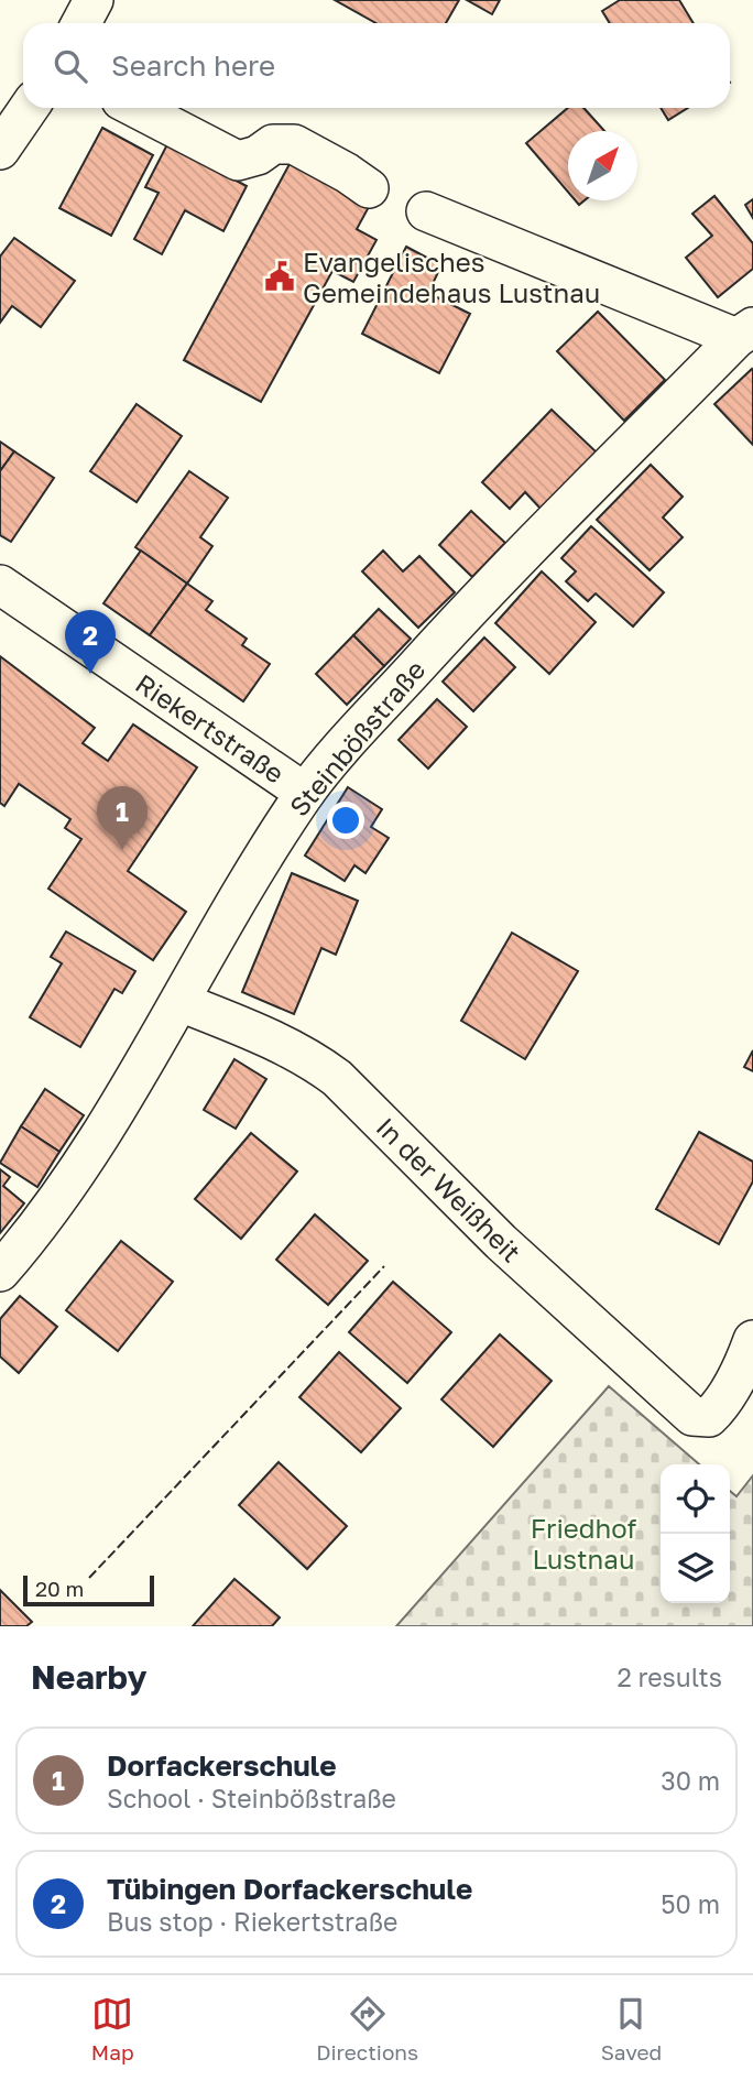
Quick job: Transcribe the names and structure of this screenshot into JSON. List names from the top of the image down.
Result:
{
  "streets": {
    "street": ["Riekertstraße", "Steinbößstraße", "In der Weißheit"]
  },
  "crossings": [
    ["Riekertstraße", "Steinbößstraße"],
    ["Steinbößstraße", "In der Weißheit"]
  ],
  "parks": ["Friedhof Lustnau"],
  "places": {
    "public building": ["Evangelisches Gemeindehaus Lustnau"]
  },
  "scale_bar": "20 m",
  "north": "top right",
  "page": {
    "search": "Search here",
    "pins": ["2", "1"],
    "scale": "20 m",
    "heading": ["Nearby", "2 results"],
    "list": [
      {
        "mark": "1",
        "name": "Dorfackerschule",
        "note": "School · Steinbößstraße",
        "value": "30 m"
      },
      {
        "mark": "2",
        "name": "Tübingen Dorfackerschule",
        "note": "Bus stop · Riekertstraße",
        "value": "50 m"
      }
    ],
    "nav": ["Map", "Directions", "Saved"]
  }
}
